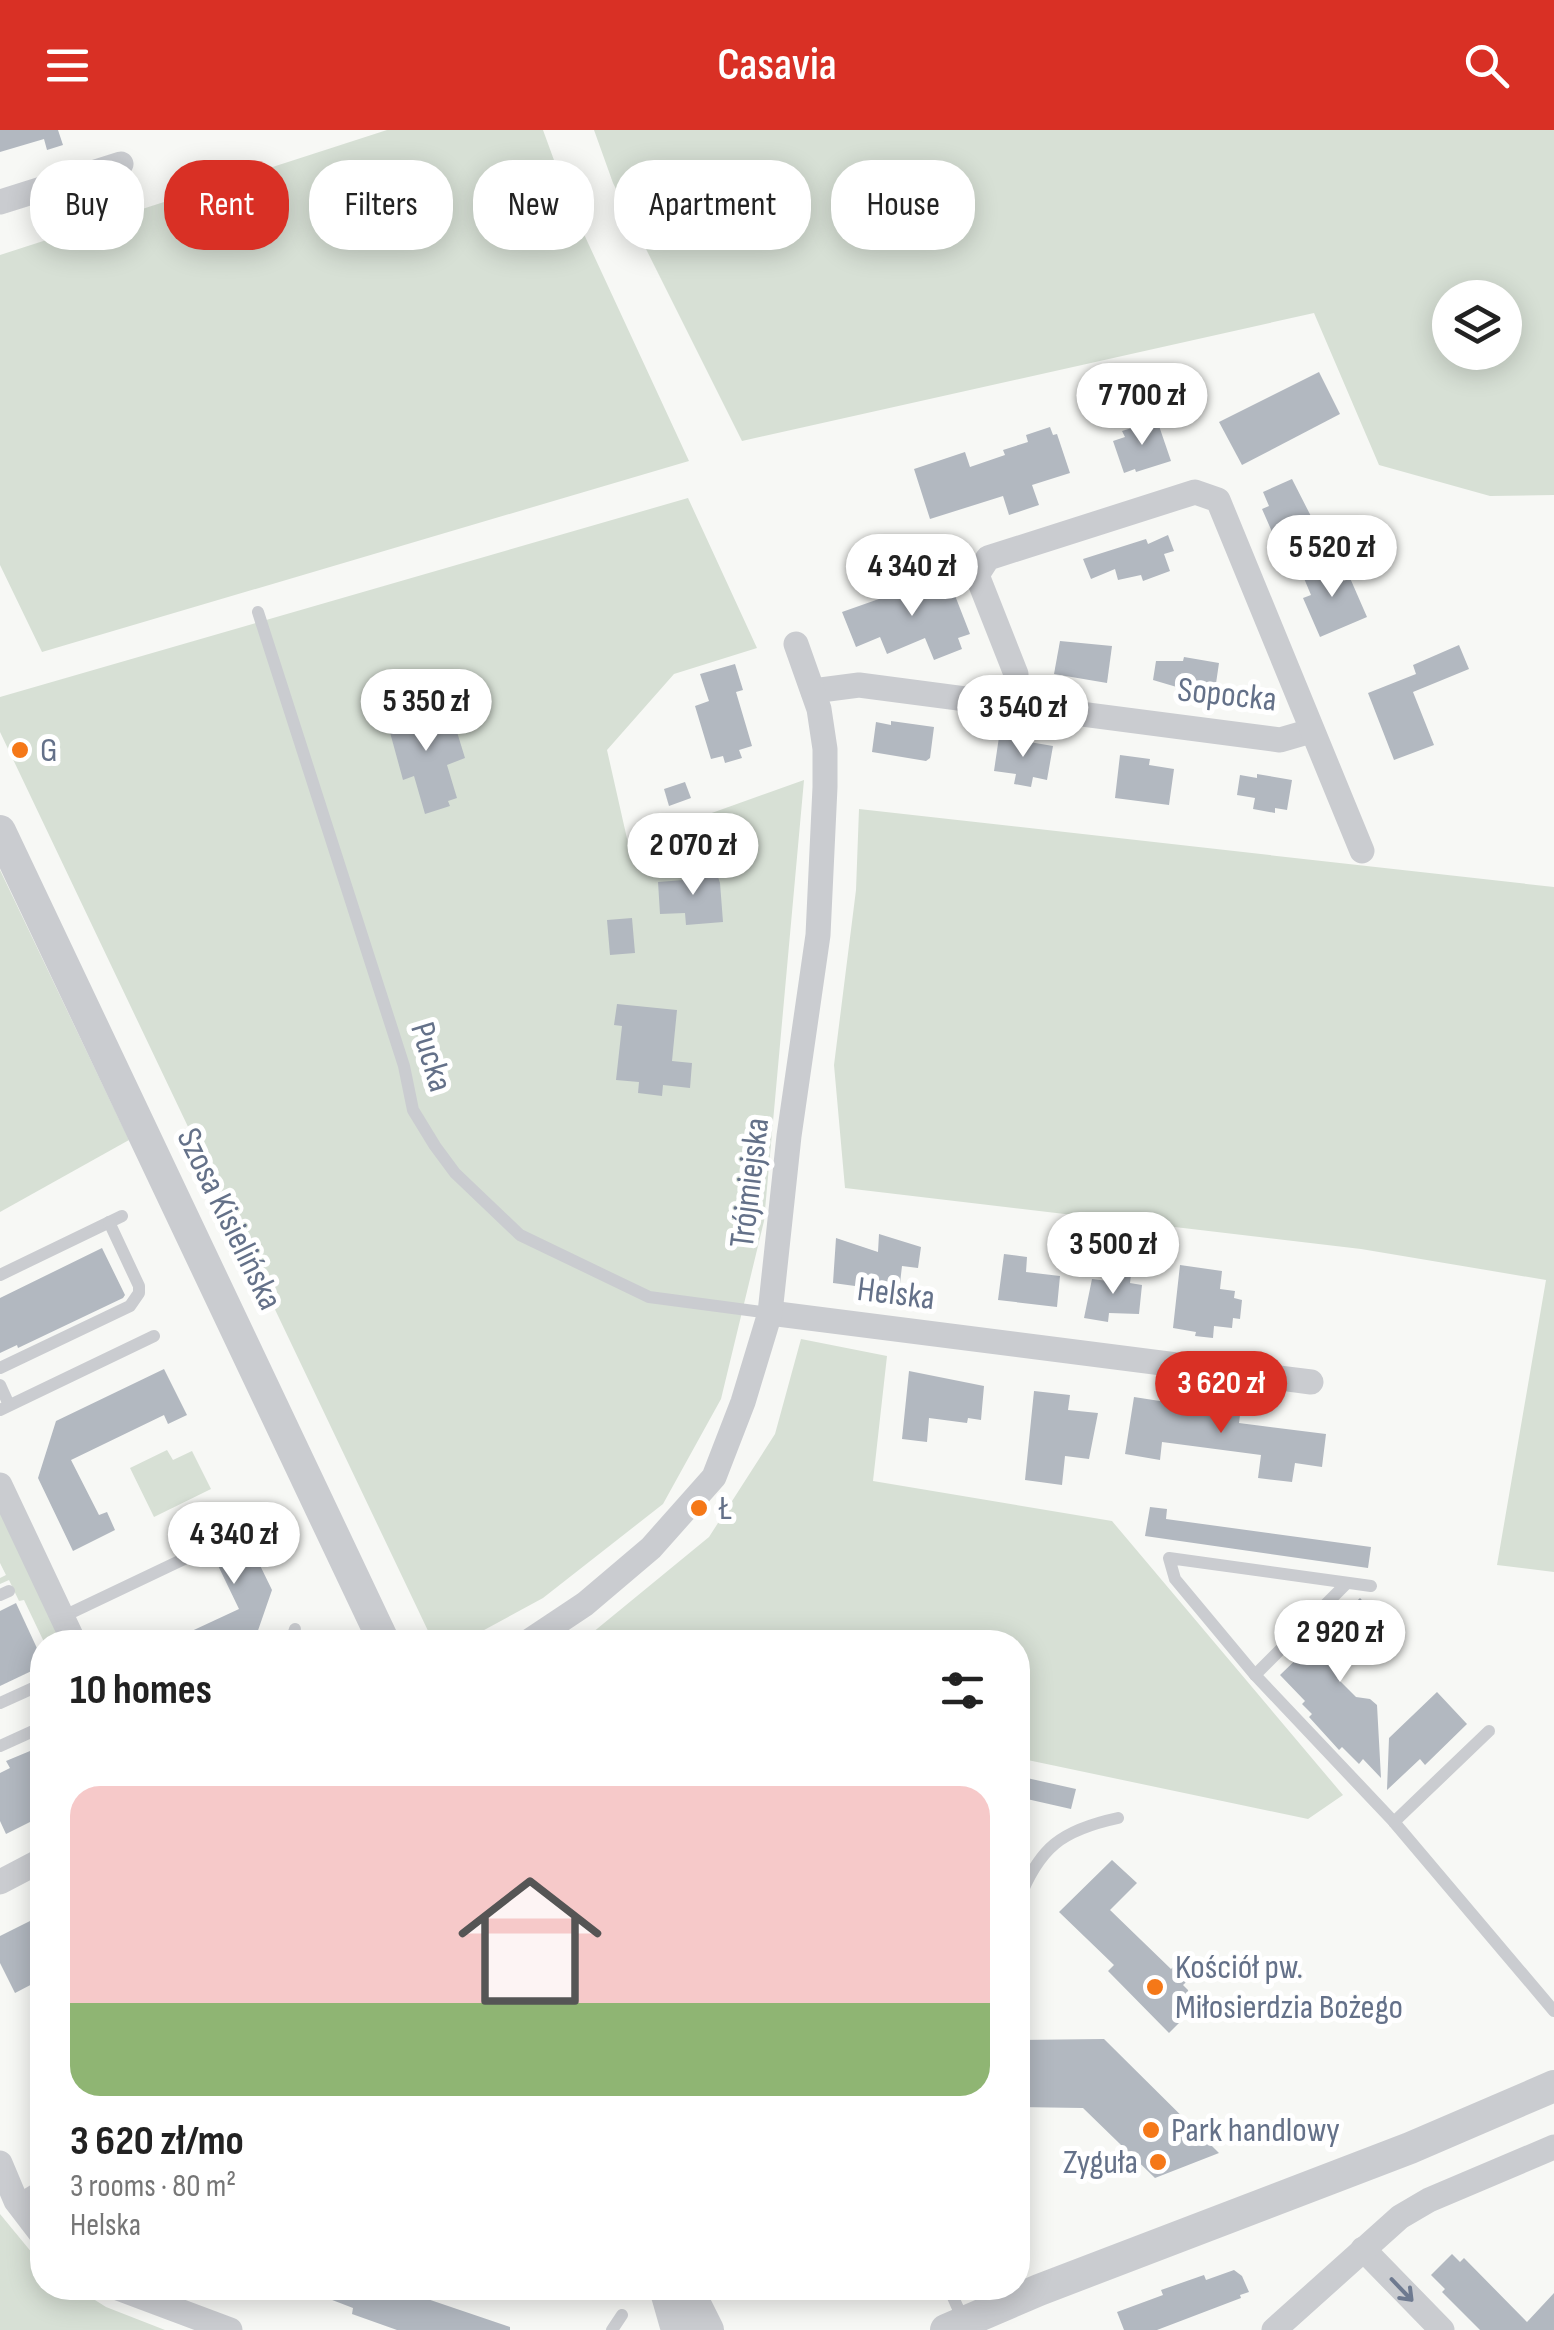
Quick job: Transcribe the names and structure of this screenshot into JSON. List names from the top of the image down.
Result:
{
  "streets": {
    "street": [
      "Sopocka",
      "Trójmiejska",
      "Szosa Kisielińska",
      "Helska"
    ],
    "lane": ["Pucka"]
  },
  "crossings": [
    ["Sopocka", "Trójmiejska"],
    ["Pucka", "Trójmiejska"],
    ["Pucka", "Helska"],
    ["Trójmiejska", "Helska"]
  ],
  "places": [
    "G",
    "Ł",
    "Kościół pw. Miłosierdzia Bożego",
    "Park handlowy",
    "Zyguła"
  ],
  "page": {
    "header": "Casavia",
    "chip": [
      "Buy",
      "Rent",
      "Filters",
      "New",
      "Apartment",
      "House"
    ],
    "price": [
      "7 700 zł",
      "5 520 zł",
      "4 340 zł",
      "5 350 zł",
      "3 540 zł",
      "2 070 zł",
      "3 500 zł",
      "3 620 zł",
      "4 340 zł",
      "2 920 zł"
    ],
    "heading": "10 homes",
    "list": [
      {
        "name": "3 620 zł/mo",
        "note": "3 rooms · 80 m² · Helska"
      }
    ]
  }
}
